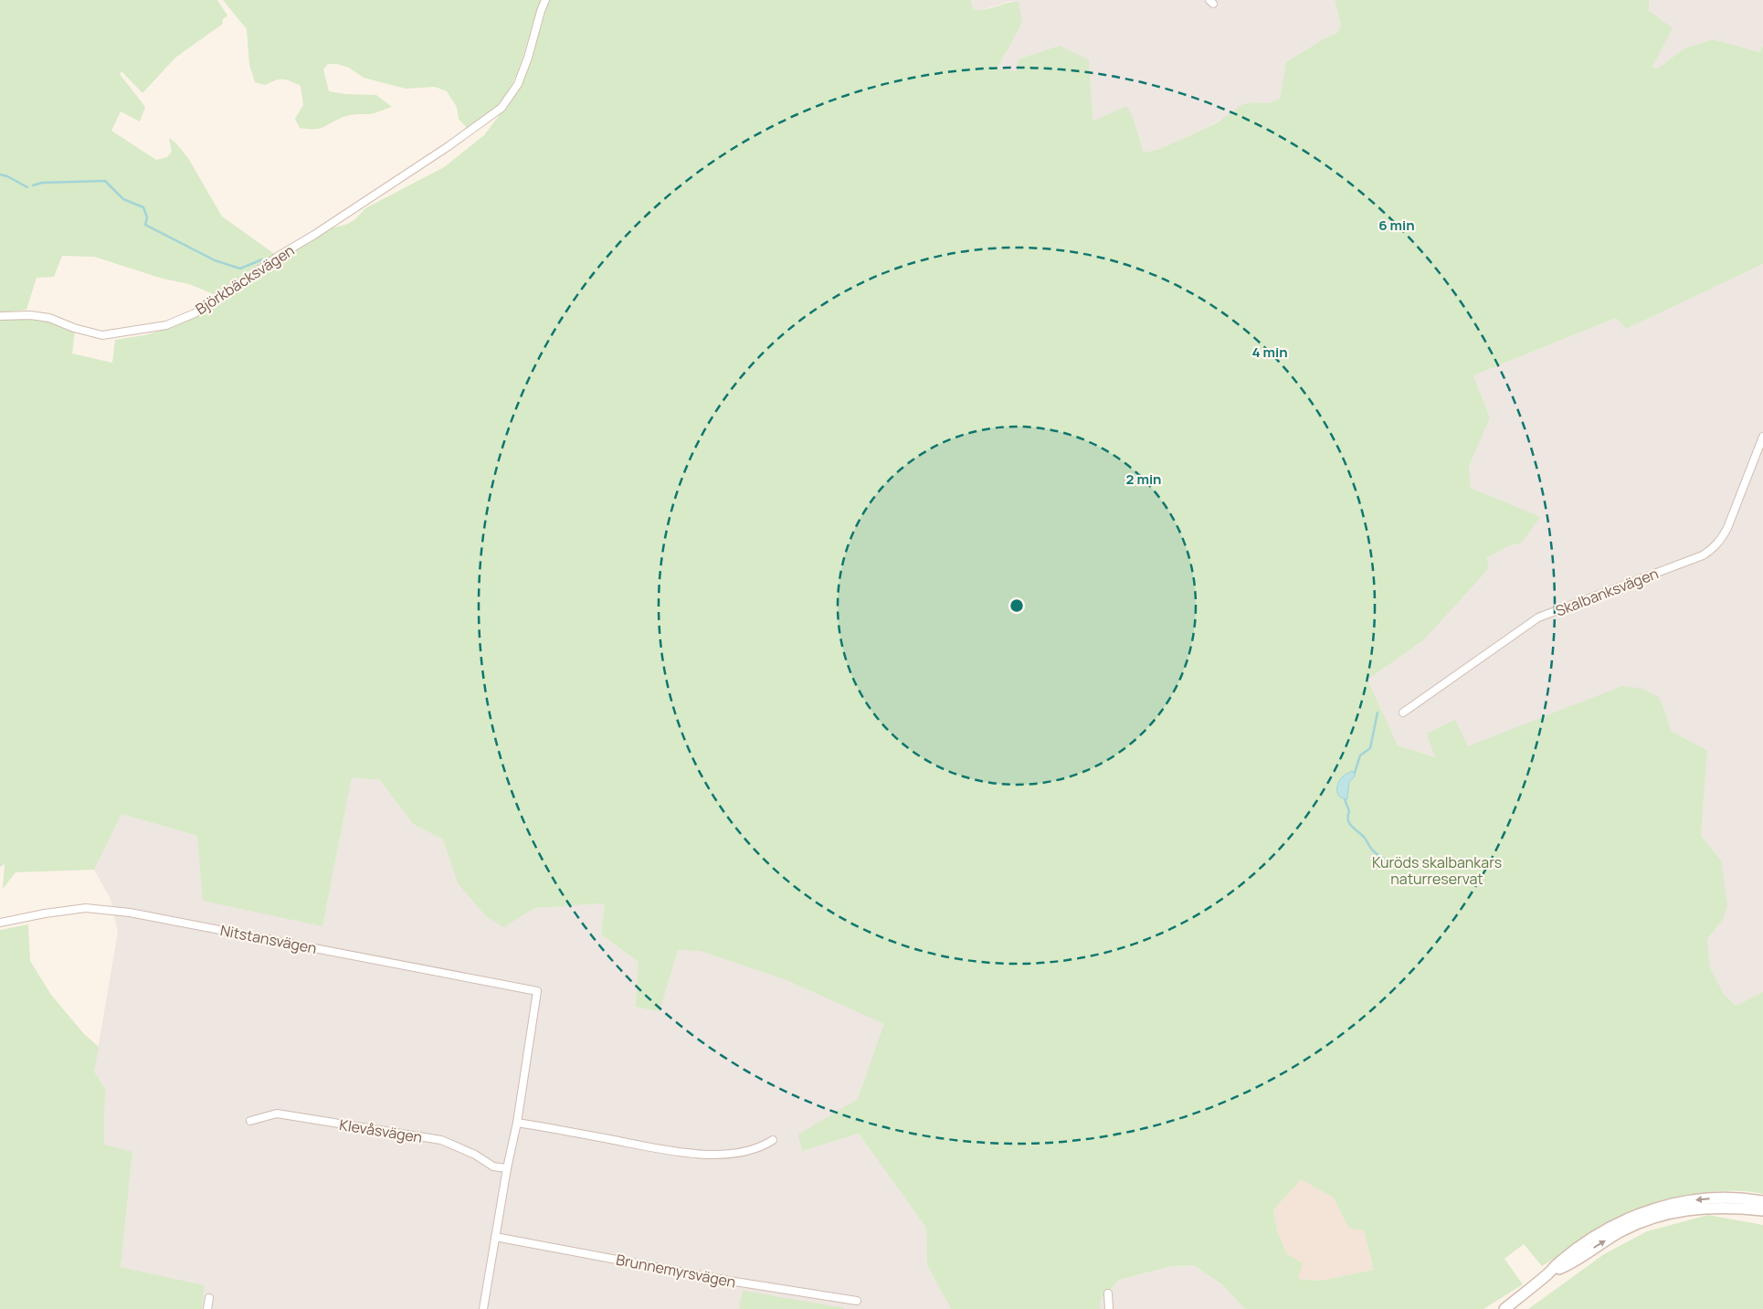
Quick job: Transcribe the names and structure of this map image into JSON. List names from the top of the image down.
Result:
{
  "streets": {
    "street": [
      "Björkbäcksvägen",
      "Skalbanksvägen",
      "Nitstansvägen",
      "Klevåsvägen",
      "Brunnemyrsvägen"
    ]
  },
  "parks": ["Kuröds skalbankars naturreservat"],
  "rings": ["6 min", "4 min", "2 min"]
}
